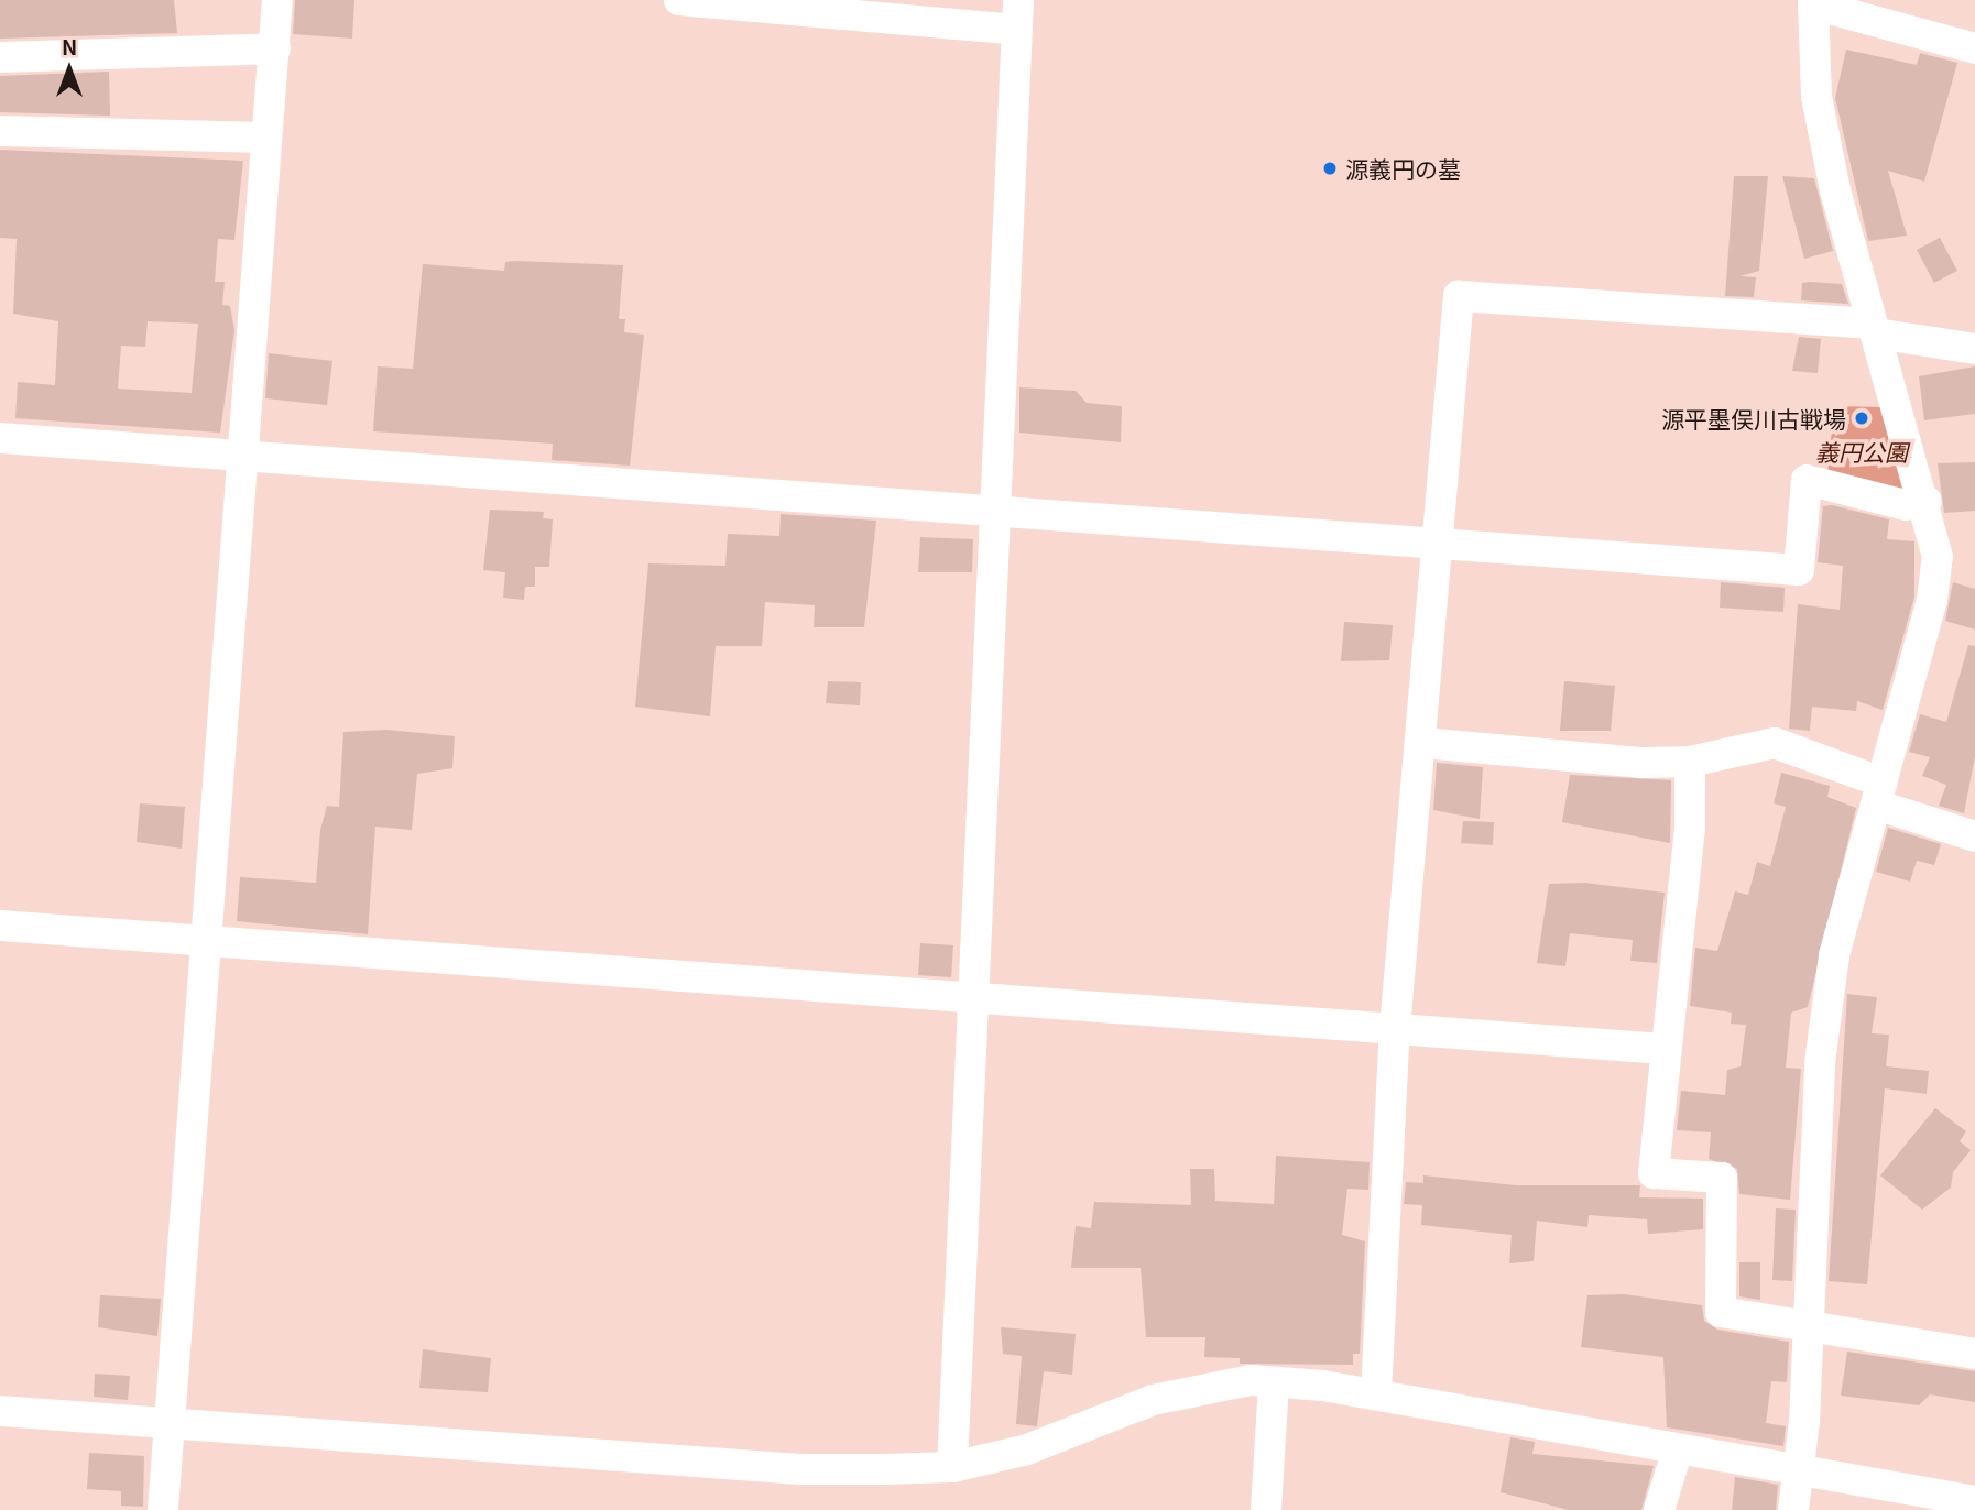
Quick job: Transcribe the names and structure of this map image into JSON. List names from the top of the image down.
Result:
{
  "parks": ["義円公園"],
  "places": ["源義円の墓", "源平墨俣川古戦場"],
  "north": "top"
}
